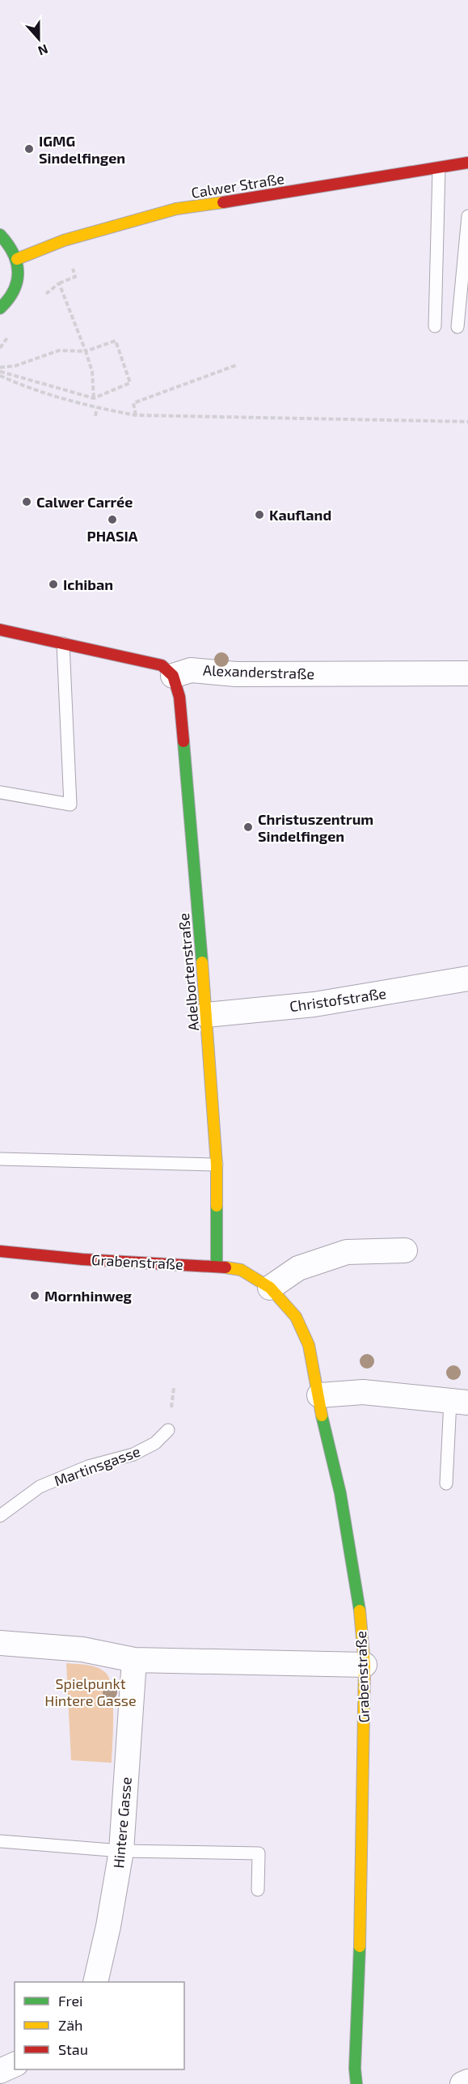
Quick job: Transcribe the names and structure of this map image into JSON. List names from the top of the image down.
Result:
{
  "streets": {
    "street": [
      "Calwer Straße",
      "Alexanderstraße",
      "Adelbortenstraße",
      "Christofstraße",
      "Grabenstraße",
      "Hintere Gasse"
    ],
    "lane": ["Martinsgasse"]
  },
  "crossings": [
    ["Alexanderstraße", "Adelbortenstraße"],
    ["Adelbortenstraße", "Christofstraße"],
    ["Adelbortenstraße", "Grabenstraße"]
  ],
  "parks": ["Spielpunkt Hintere Gasse"],
  "places": [
    "IGMG Sindelfingen",
    "Calwer Carrée",
    "Kaufland",
    "PHASIA",
    "Ichiban",
    "Christuszentrum Sindelfingen",
    "Mornhinweg"
  ],
  "legend": ["Frei", "Zäh", "Stau"],
  "north": "bottom"
}
